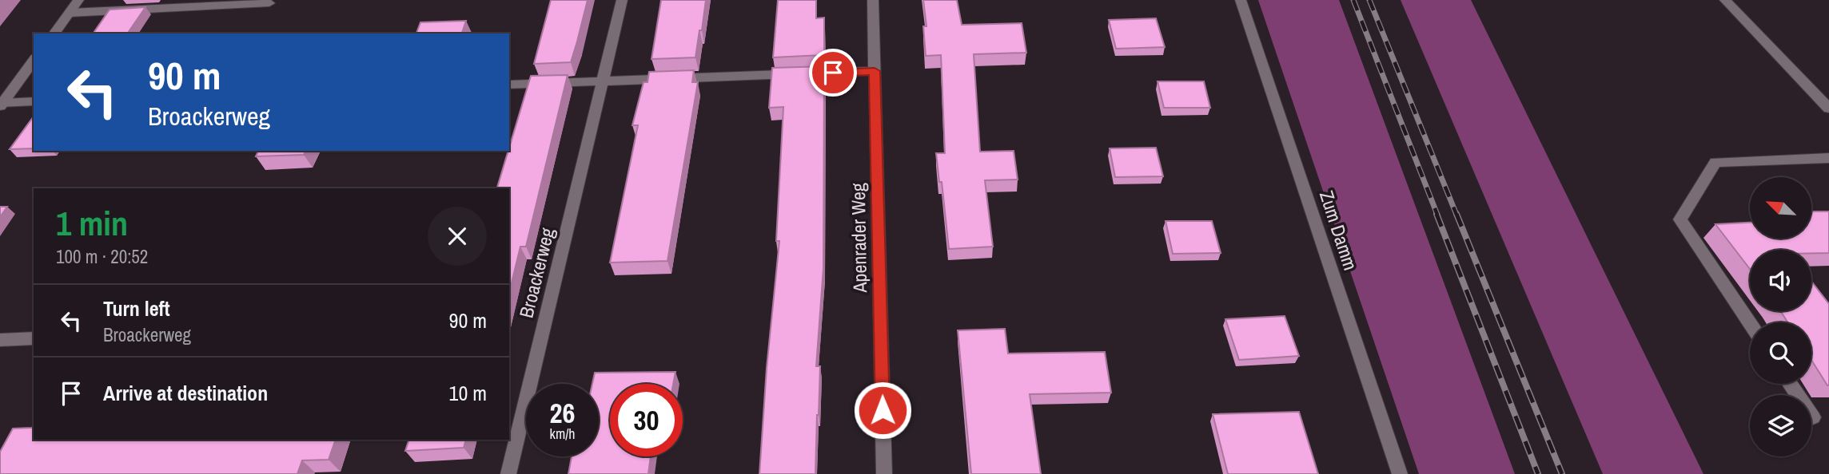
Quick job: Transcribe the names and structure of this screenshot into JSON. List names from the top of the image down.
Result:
{
  "streets": {
    "street": ["Zum Damm", "Apenrader Weg", "Broackerweg"]
  },
  "north": "top left",
  "page": {
    "turn": ["90 m", "Broackerweg"],
    "heading": ["1 min", "100 m · 20:52"],
    "list": [
      {
        "name": "Turn left",
        "note": "Broackerweg",
        "value": "90 m"
      },
      {
        "name": "Arrive at destination",
        "value": "10 m"
      }
    ],
    "speed": "26 km/h",
    "limit": "30"
  }
}
